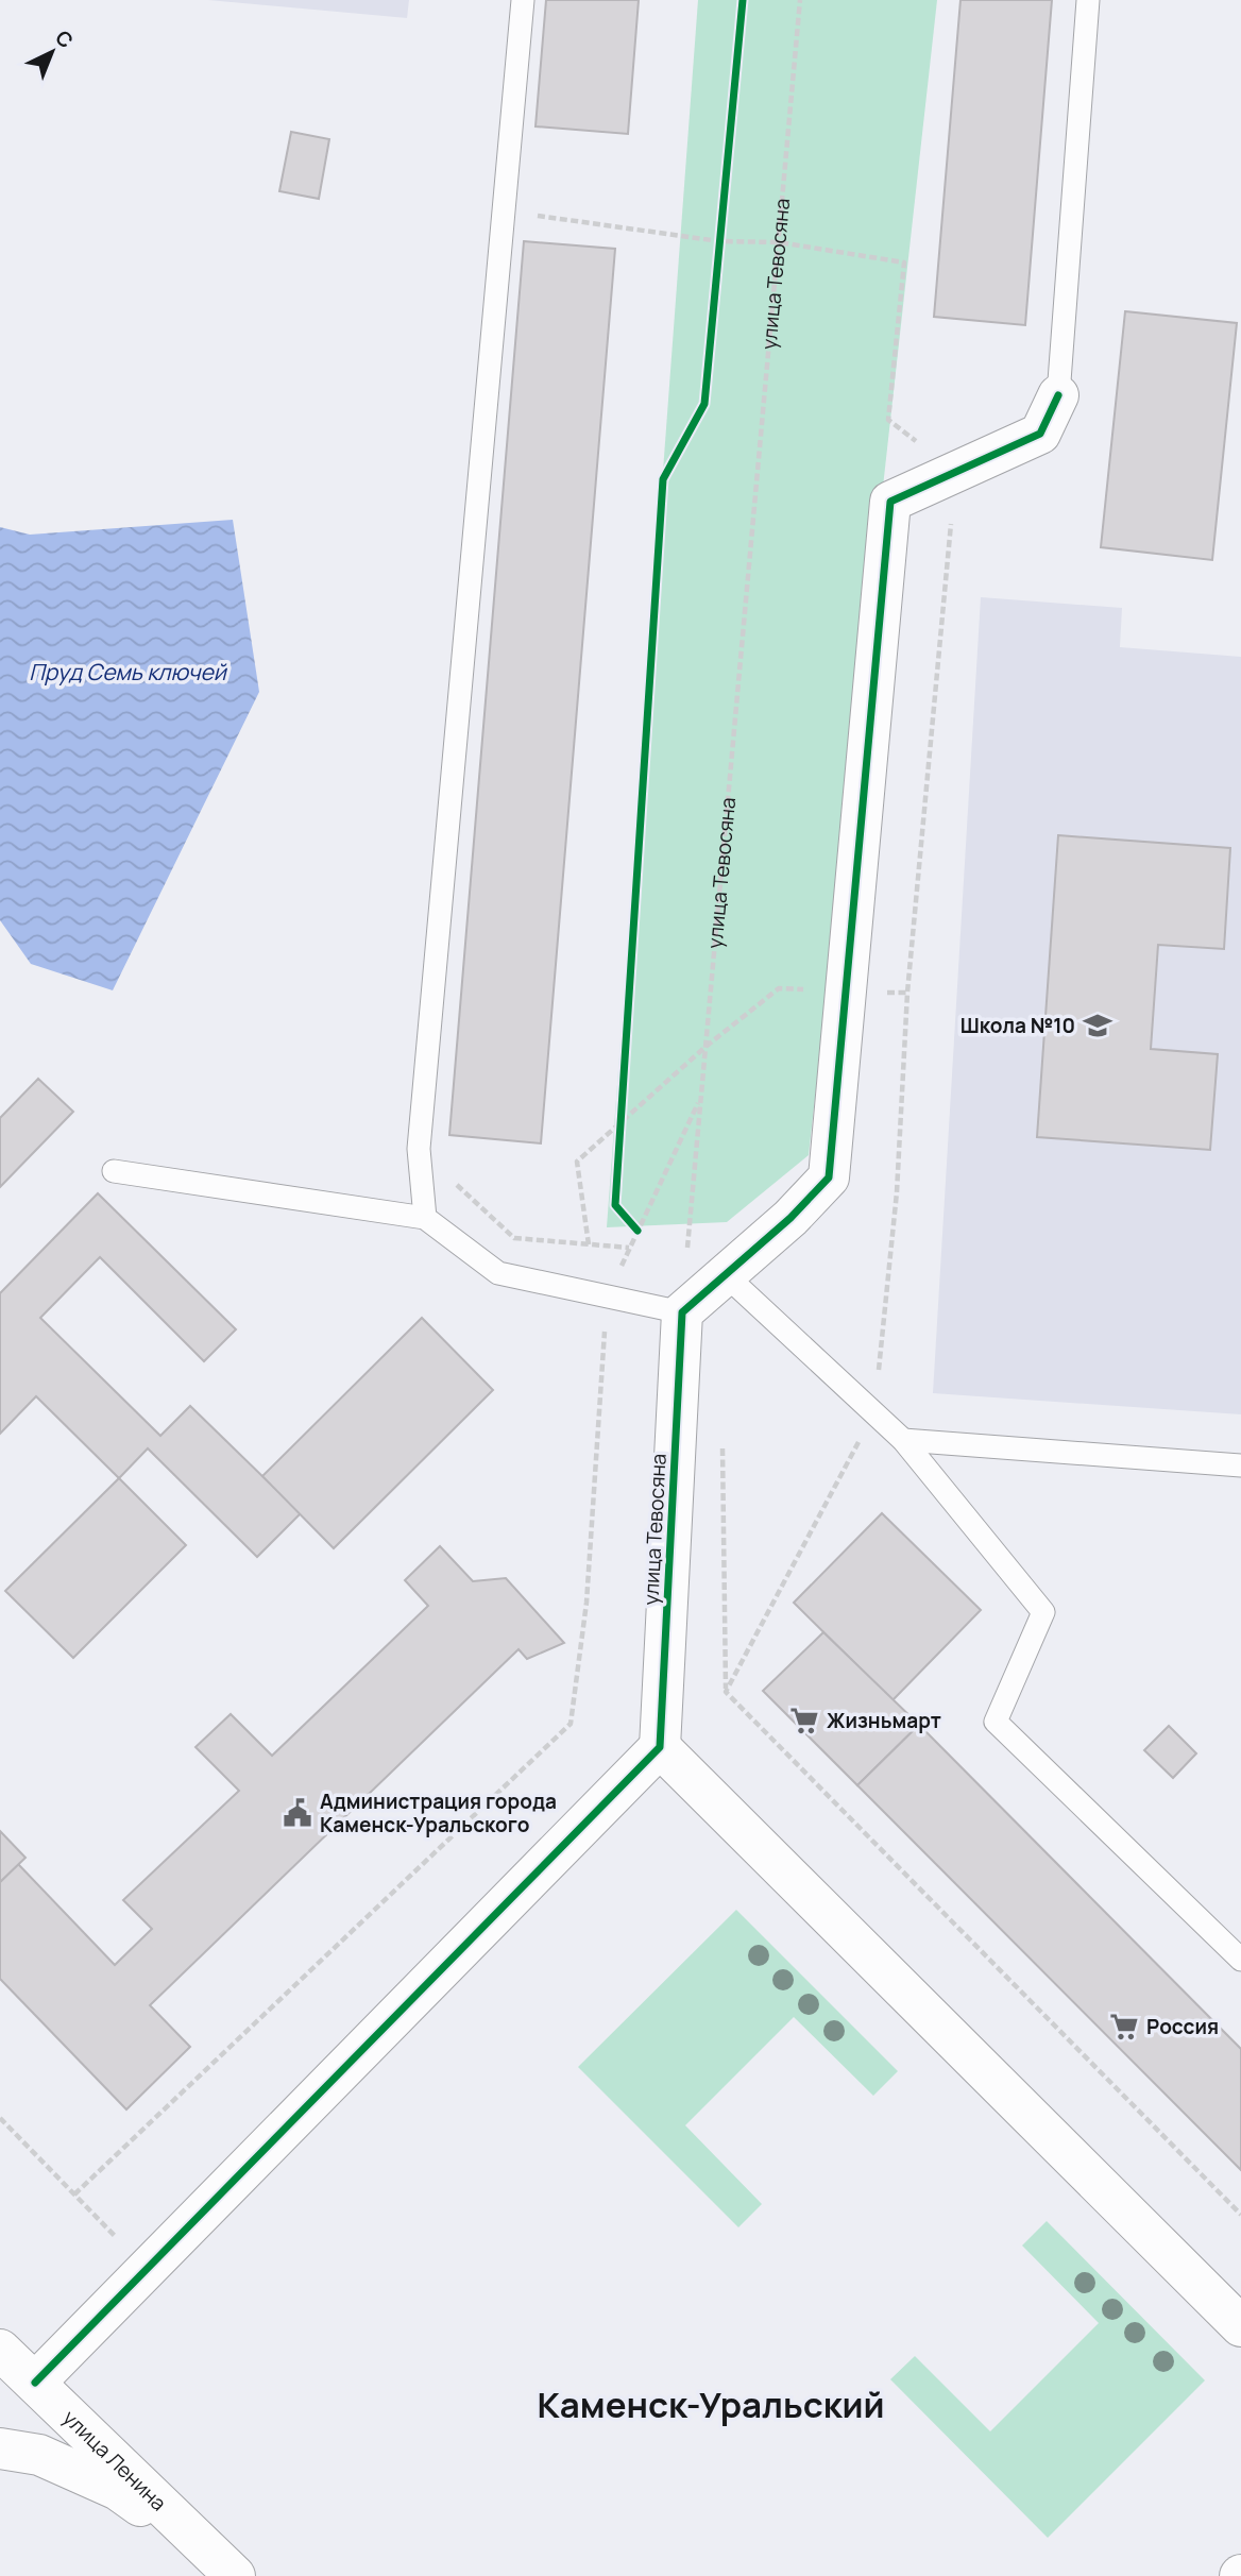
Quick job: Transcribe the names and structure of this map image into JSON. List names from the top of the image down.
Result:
{
  "streets": {
    "street": ["улица Тевосяна", "улица Ленина"]
  },
  "districts": ["Каменск-Уральский"],
  "water": ["Пруд Семь ключей"],
  "places": {
    "school or university": ["Школа №10"],
    "supermarket": ["Жизньмарт", "Россия"],
    "public building": ["Администрация города Каменск-Уральского"]
  },
  "north": "top right"
}
